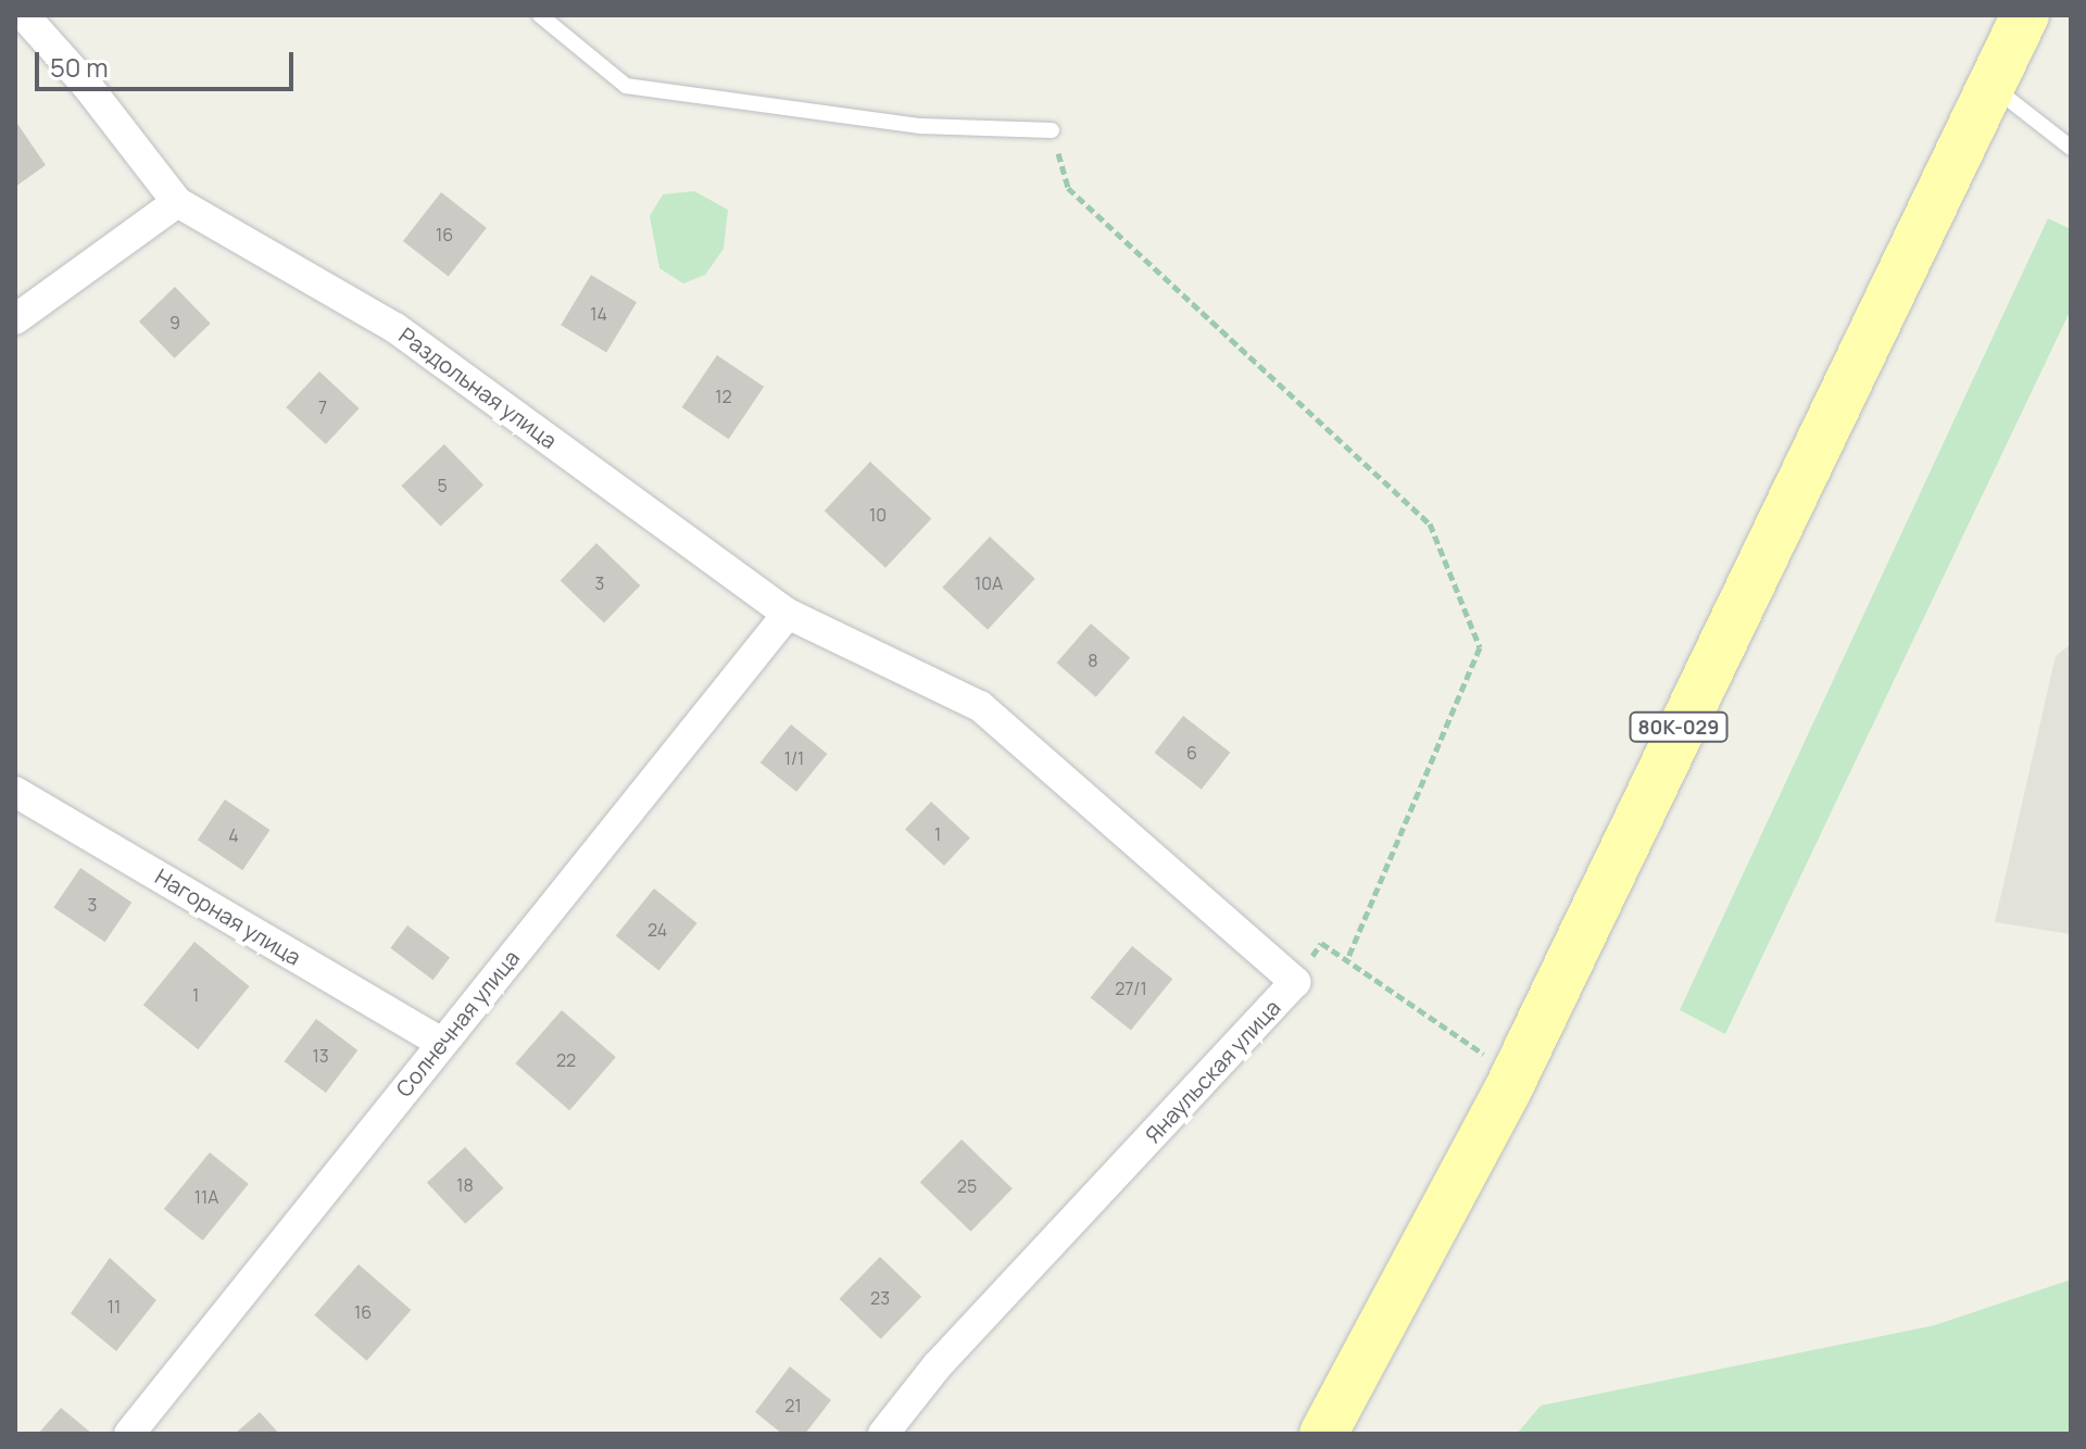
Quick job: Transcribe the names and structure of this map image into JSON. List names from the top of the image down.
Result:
{
  "streets": {
    "main road": ["80К-029"],
    "street": [
      "Раздольная улица",
      "Нагорная улица",
      "Солнечная улица",
      "Янаульская улица"
    ]
  },
  "crossings": [
    ["Раздольная улица", "Солнечная улица"],
    ["Раздольная улица", "Янаульская улица"],
    ["Нагорная улица", "Солнечная улица"]
  ],
  "house_numbers": [
    "16",
    "14",
    "9",
    "12",
    "7",
    "5",
    "10",
    "3",
    "10А",
    "8",
    "6",
    "1/1",
    "1",
    "4",
    "3",
    "24",
    "27/1",
    "1",
    "13",
    "22",
    "18",
    "25",
    "11А",
    "23",
    "11",
    "16",
    "21"
  ],
  "scale_bar": "50 m"
}
